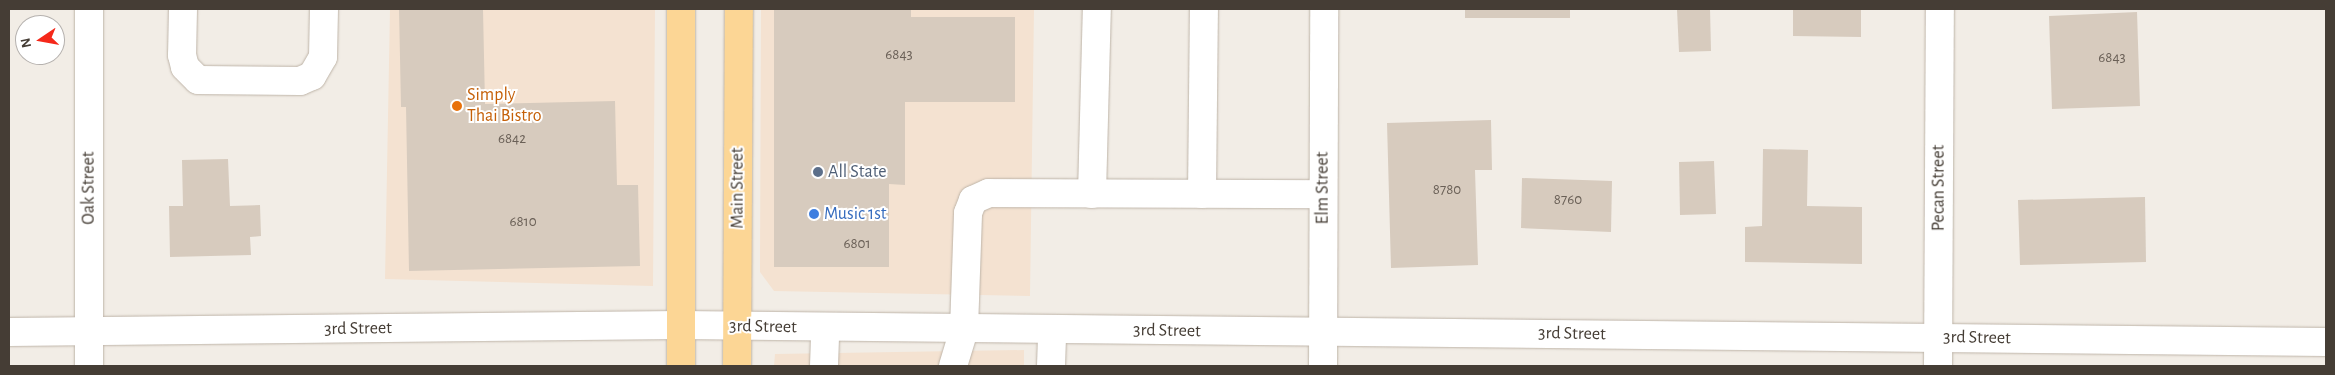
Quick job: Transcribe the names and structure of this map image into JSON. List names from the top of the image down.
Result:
{
  "streets": {
    "main road": ["Main Street"],
    "street": [
      "Oak Street",
      "Elm Street",
      "Pecan Street",
      "3rd Street"
    ]
  },
  "crossings": [
    ["Oak Street", "3rd Street"],
    ["Main Street", "3rd Street"],
    ["Elm Street", "3rd Street"],
    ["Pecan Street", "3rd Street"]
  ],
  "places": ["Simply Thai Bistro", "All State", "Music 1st"],
  "house_numbers": [
    "6843",
    "6843",
    "6842",
    "8780",
    "8760",
    "6810",
    "6801"
  ],
  "north": "left"
}
